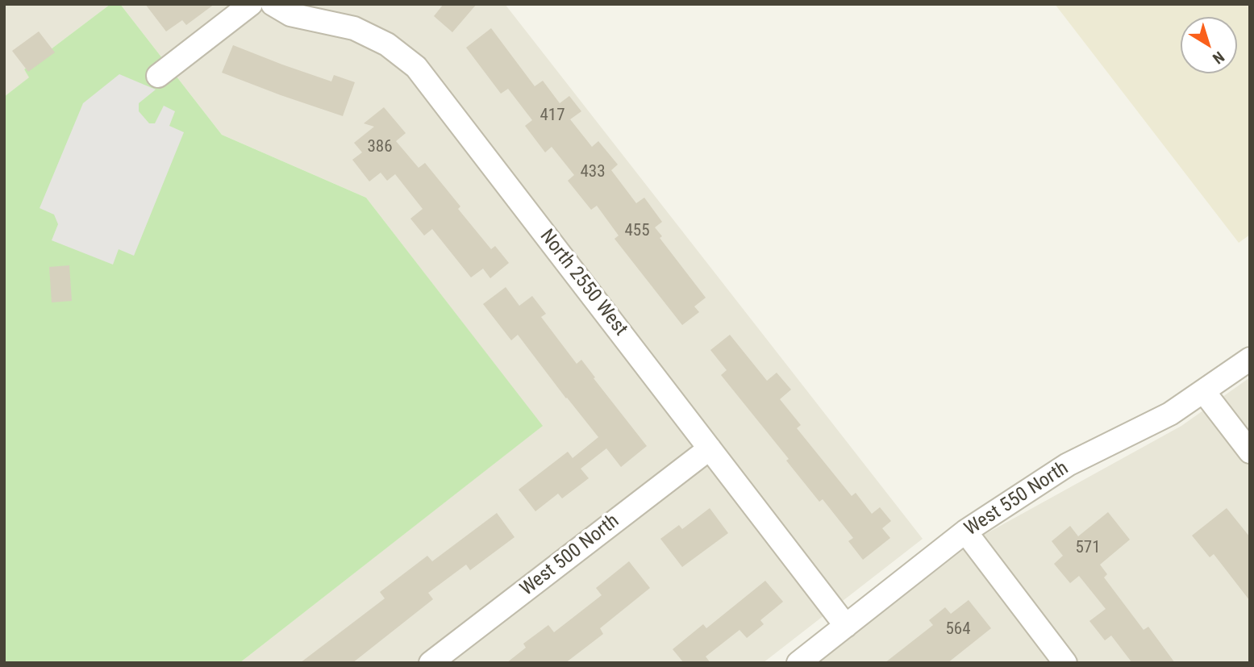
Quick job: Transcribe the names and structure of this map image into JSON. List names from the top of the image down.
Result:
{
  "streets": {
    "street": ["North 2550 West", "West 550 North", "West 500 North"]
  },
  "crossings": [
    ["North 2550 West", "West 550 North"],
    ["North 2550 West", "West 500 North"]
  ],
  "house_numbers": [
    "417",
    "386",
    "433",
    "455",
    "571",
    "564"
  ],
  "north": "bottom right"
}
